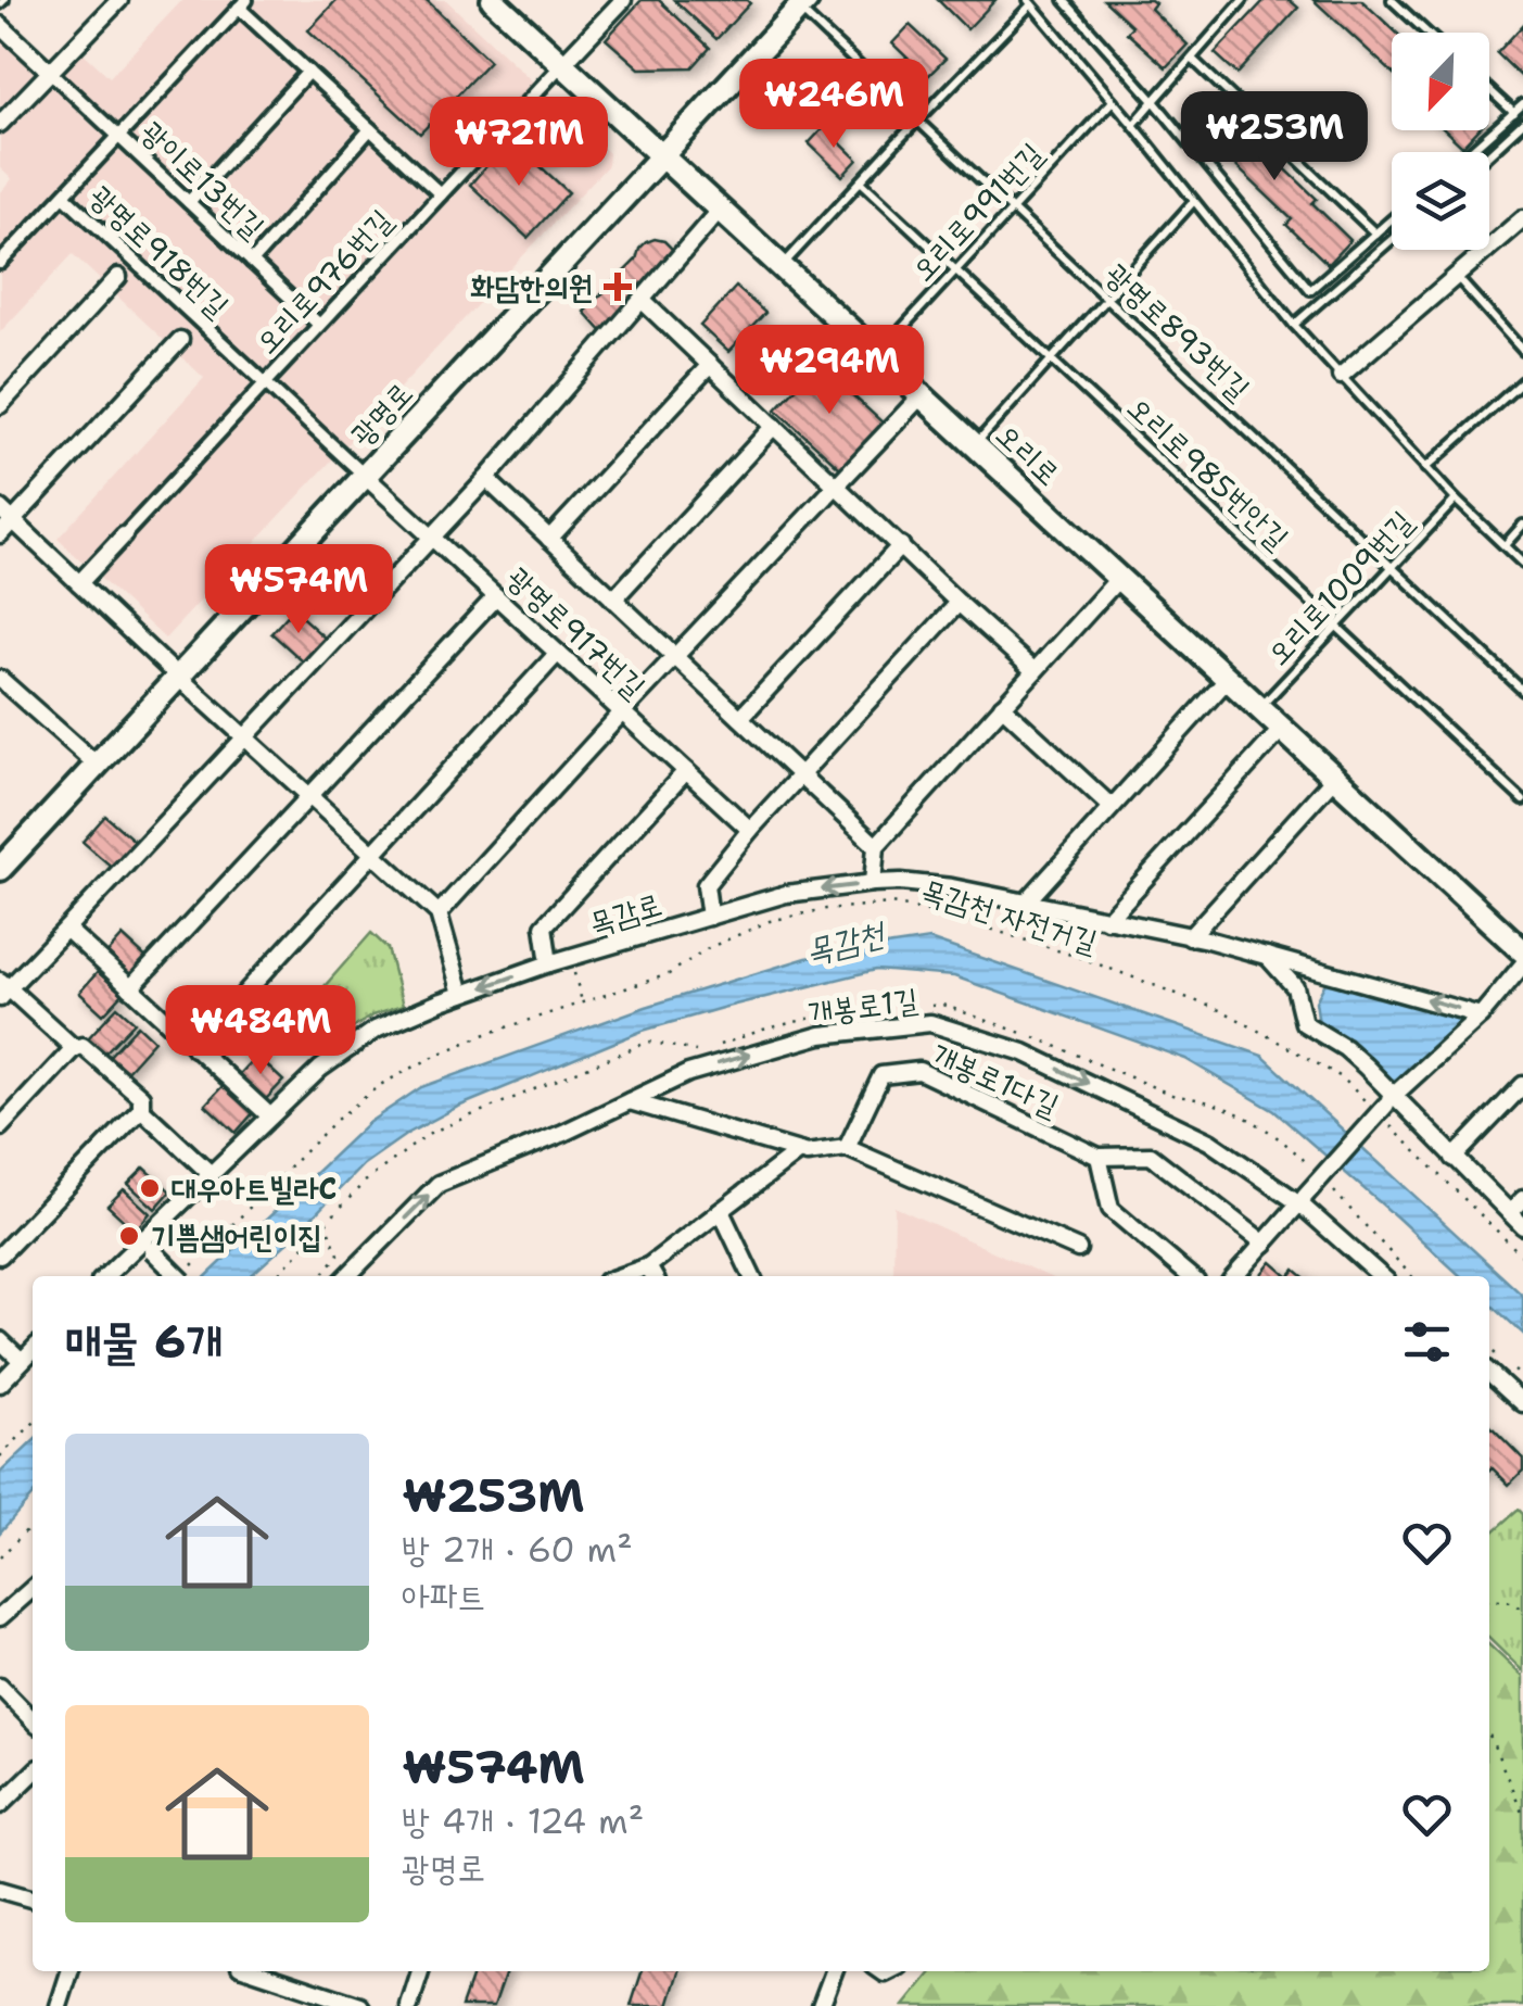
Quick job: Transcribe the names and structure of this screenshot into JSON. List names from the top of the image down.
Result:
{
  "streets": {
    "main road": ["광명로", "오리로"],
    "street": [
      "광이로13번길",
      "광명로918번길",
      "오리로976번길",
      "광명로917번길",
      "목감로",
      "개봉로1길",
      "개봉로1다길"
    ],
    "lane": [
      "오리로991번길",
      "광명로893번길",
      "오리로985번안길",
      "오리로1009번길"
    ],
    "path": ["목감천 자전거길"]
  },
  "crossings": [
    ["광이로13번길", "오리로976번길"],
    ["오리로991번길", "광명로893번길"],
    ["오리로991번길", "오리로"],
    ["오리로991번길", "오리로985번안길"],
    ["광명로918번길", "오리로976번길"],
    ["광명로918번길", "광명로"],
    ["광명로918번길", "광명로917번길"],
    ["오리로976번길", "오리로"],
    ["광명로893번길", "광명로"],
    ["광명로893번길", "오리로1009번길"],
    ["광명로", "오리로"],
    ["광명로", "광명로917번길"],
    ["오리로", "오리로1009번길"],
    ["오리로985번안길", "오리로1009번길"]
  ],
  "one_way": ["개봉로1길"],
  "water": ["목감천"],
  "places": {
    "health": ["화담한의원"],
    "other": ["대우아트빌라C", "기쁨샘어린이집"]
  },
  "north": "bottom left",
  "page": {
    "price": [
      "₩246M",
      "₩253M",
      "₩721M",
      "₩294M",
      "₩574M",
      "₩484M"
    ],
    "heading": "매물 6개",
    "list": [
      {
        "name": "₩253M",
        "note": "방 2개 · 60 m² · 아파트"
      },
      {
        "name": "₩574M",
        "note": "방 4개 · 124 m² · 광명로"
      }
    ]
  }
}
